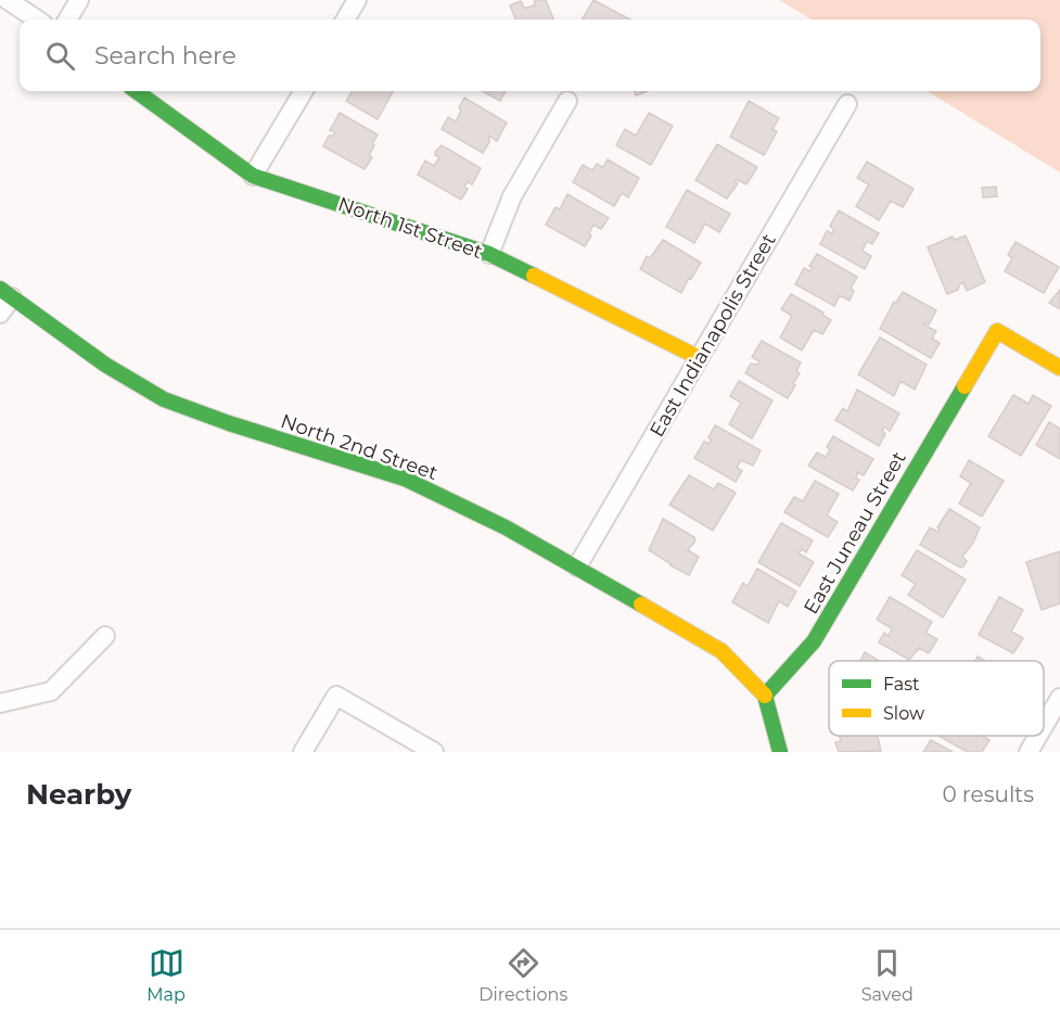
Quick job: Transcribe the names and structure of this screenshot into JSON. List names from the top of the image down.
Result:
{
  "streets": {
    "street": [
      "North 1st Street",
      "East Indianapolis Street",
      "North 2nd Street",
      "East Juneau Street"
    ]
  },
  "crossings": [
    ["North 1st Street", "East Indianapolis Street"],
    ["East Indianapolis Street", "North 2nd Street"],
    ["North 2nd Street", "East Juneau Street"]
  ],
  "legend": ["Fast", "Slow"],
  "page": {
    "search": "Search here",
    "heading": ["Nearby", "0 results"],
    "nav": ["Map", "Directions", "Saved"]
  }
}
